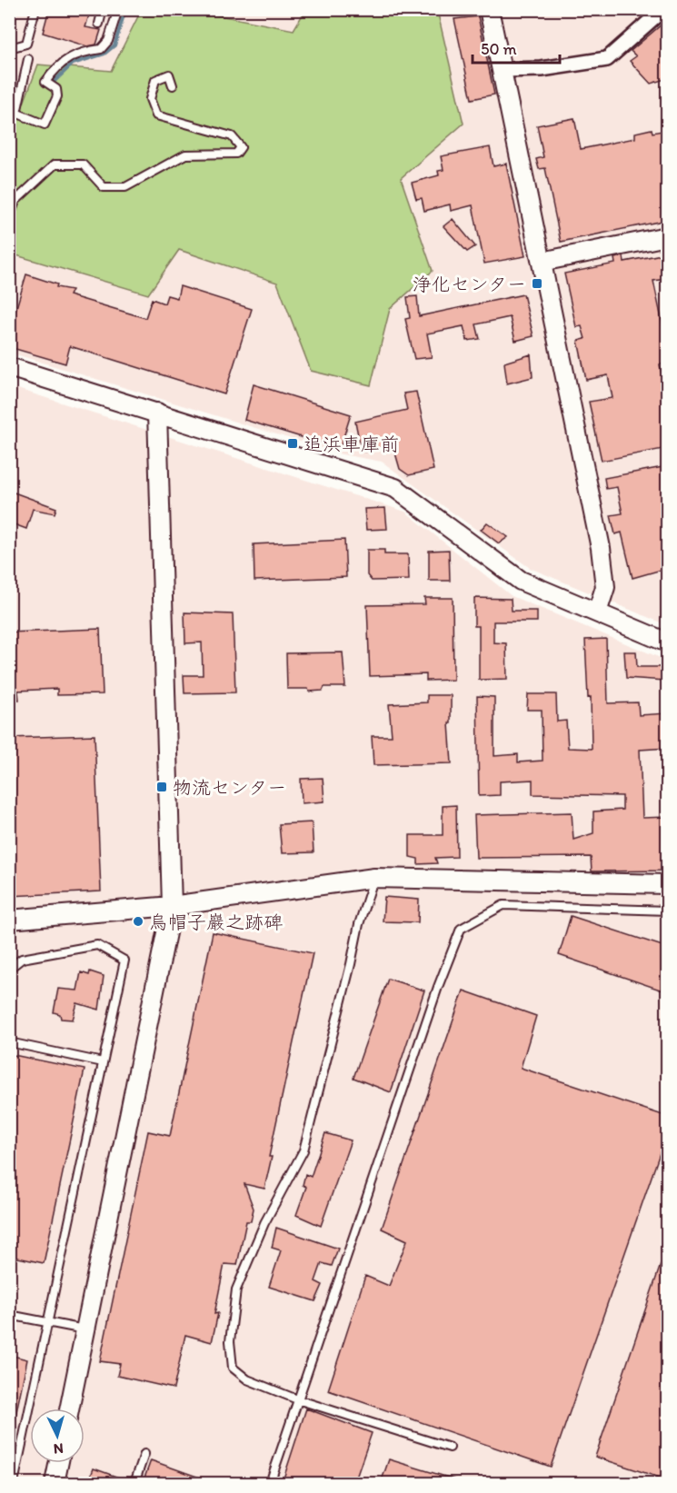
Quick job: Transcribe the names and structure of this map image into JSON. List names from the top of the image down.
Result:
{
  "places": {
    "transit": ["浄化センター", "追浜車庫前", "物流センター"],
    "other": ["烏帽子巖之跡碑"]
  },
  "scale_bar": "50 m",
  "north": "bottom"
}
